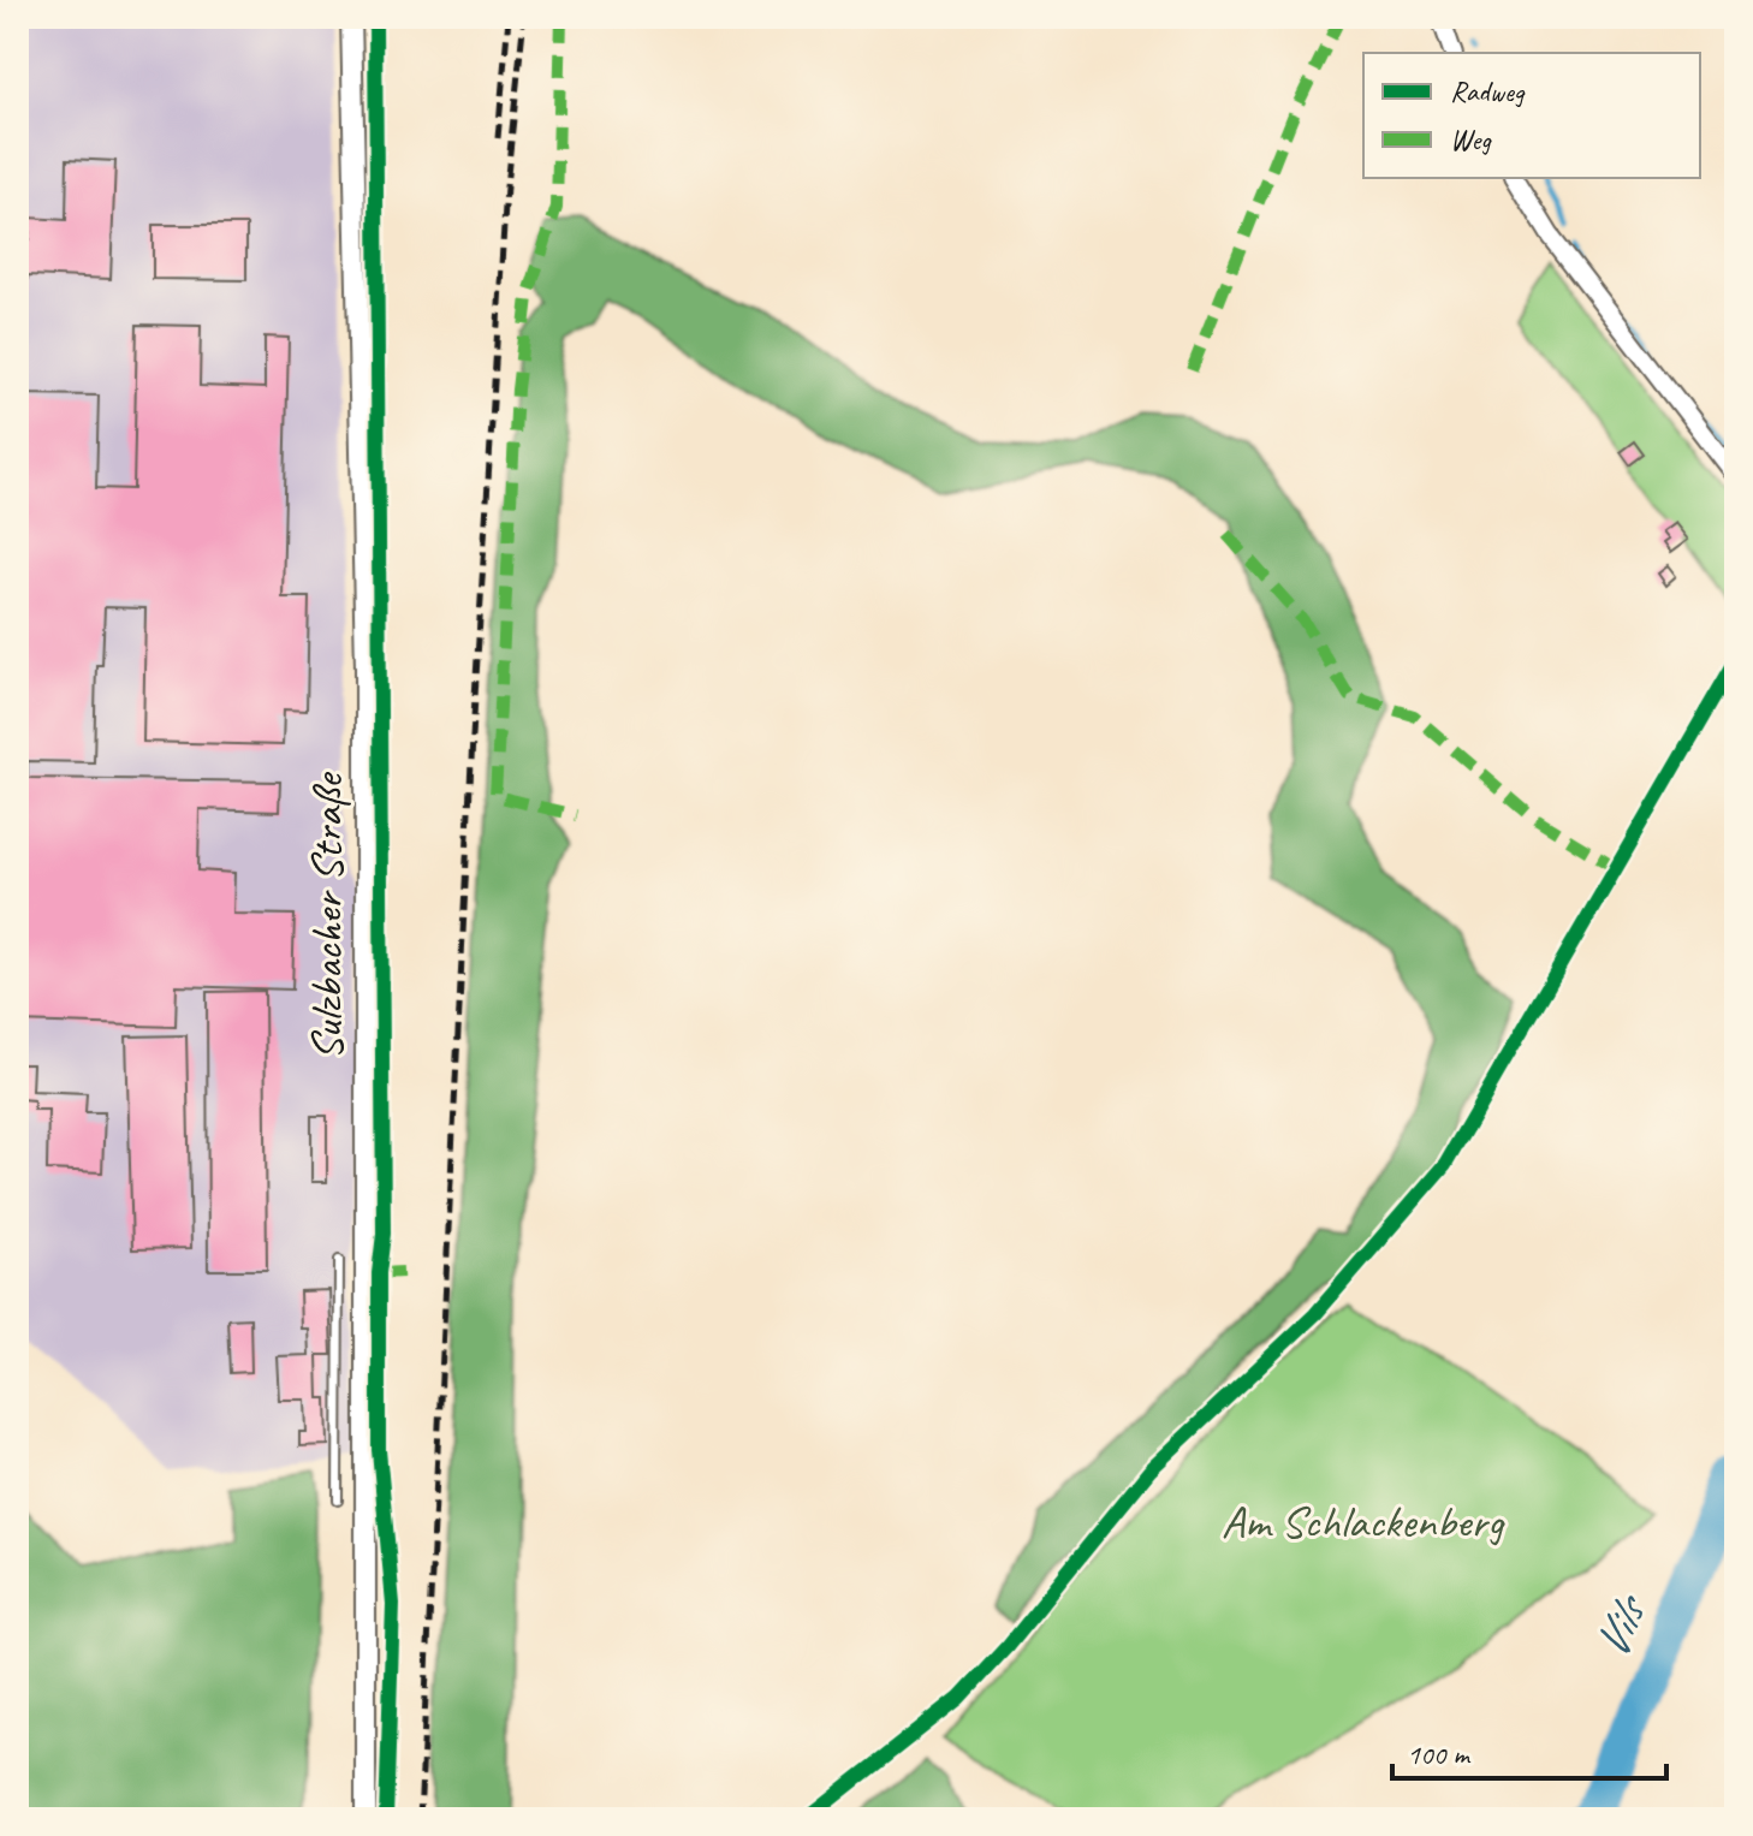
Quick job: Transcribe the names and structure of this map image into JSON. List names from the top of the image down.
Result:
{
  "streets": {
    "main road": ["Sulzbacher Straße"]
  },
  "water": ["Vils"],
  "parks": ["Am Schlackenberg"],
  "legend": ["Radweg", "Weg"],
  "scale_bar": "100 m"
}
